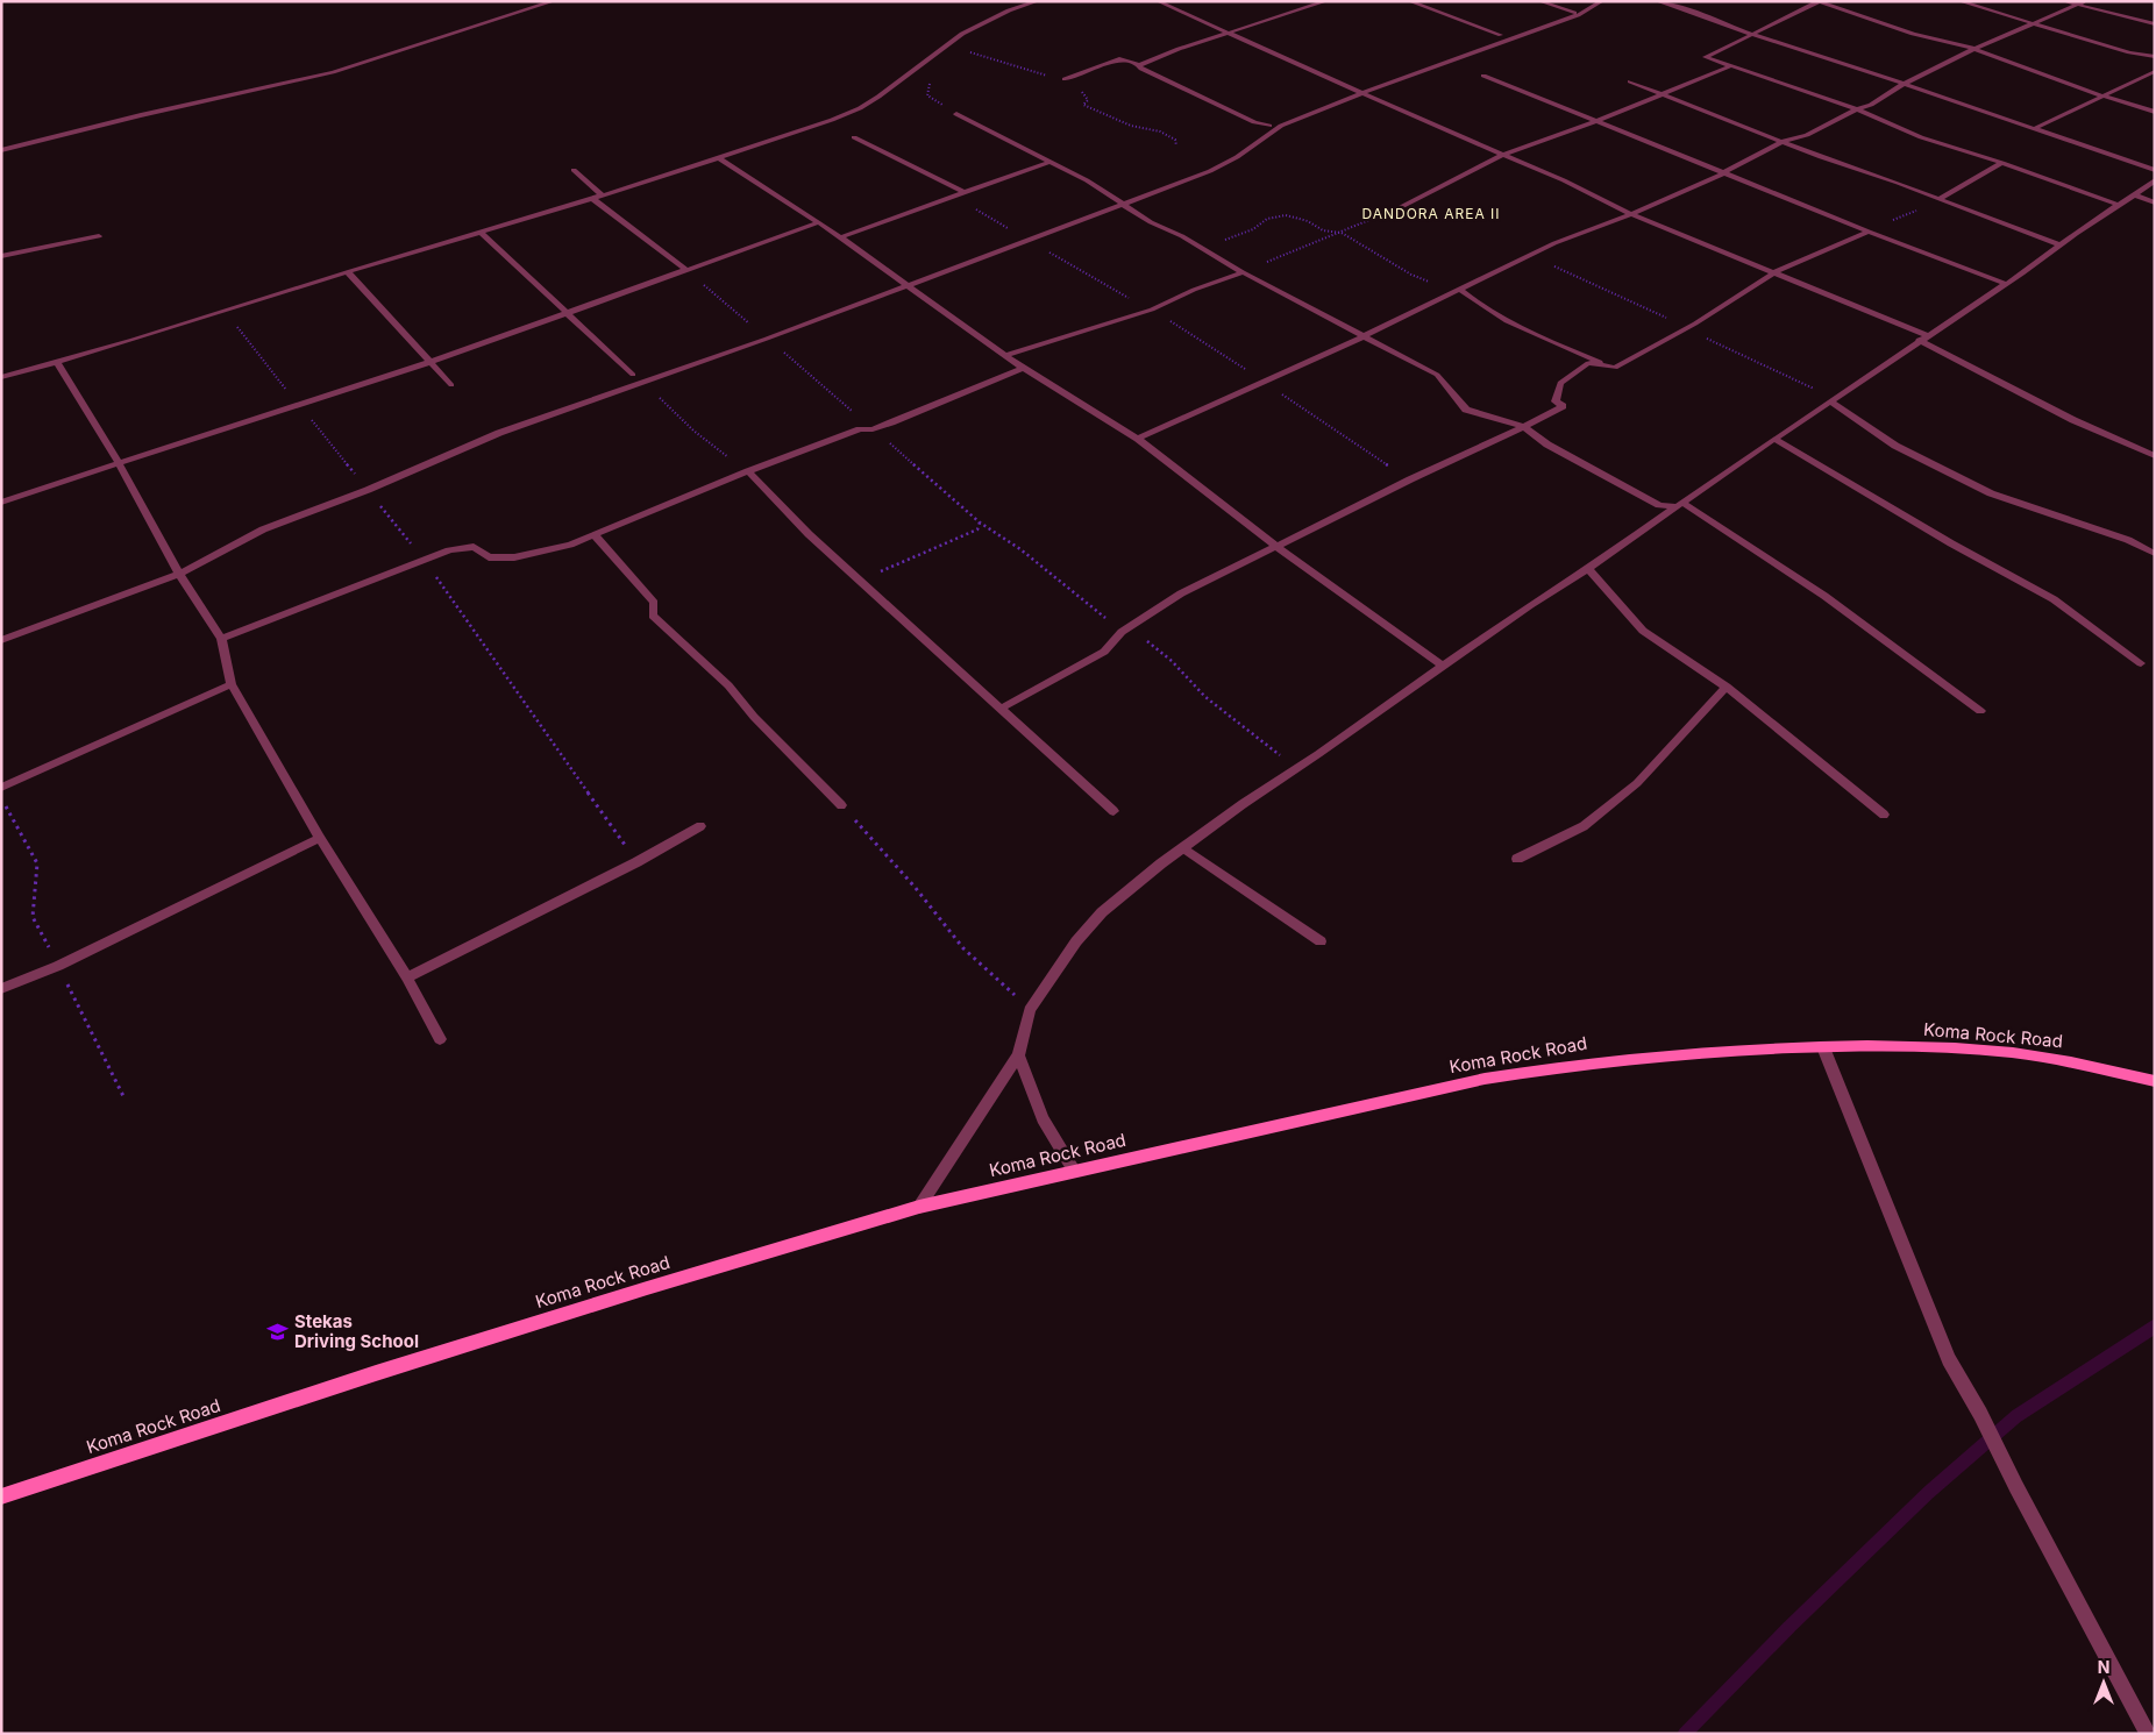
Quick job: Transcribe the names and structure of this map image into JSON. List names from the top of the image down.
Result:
{
  "streets": {
    "main road": ["Koma Rock Road"]
  },
  "districts": ["DANDORA AREA II"],
  "places": {
    "school or university": ["Stekas Driving School"]
  },
  "north": "top"
}
